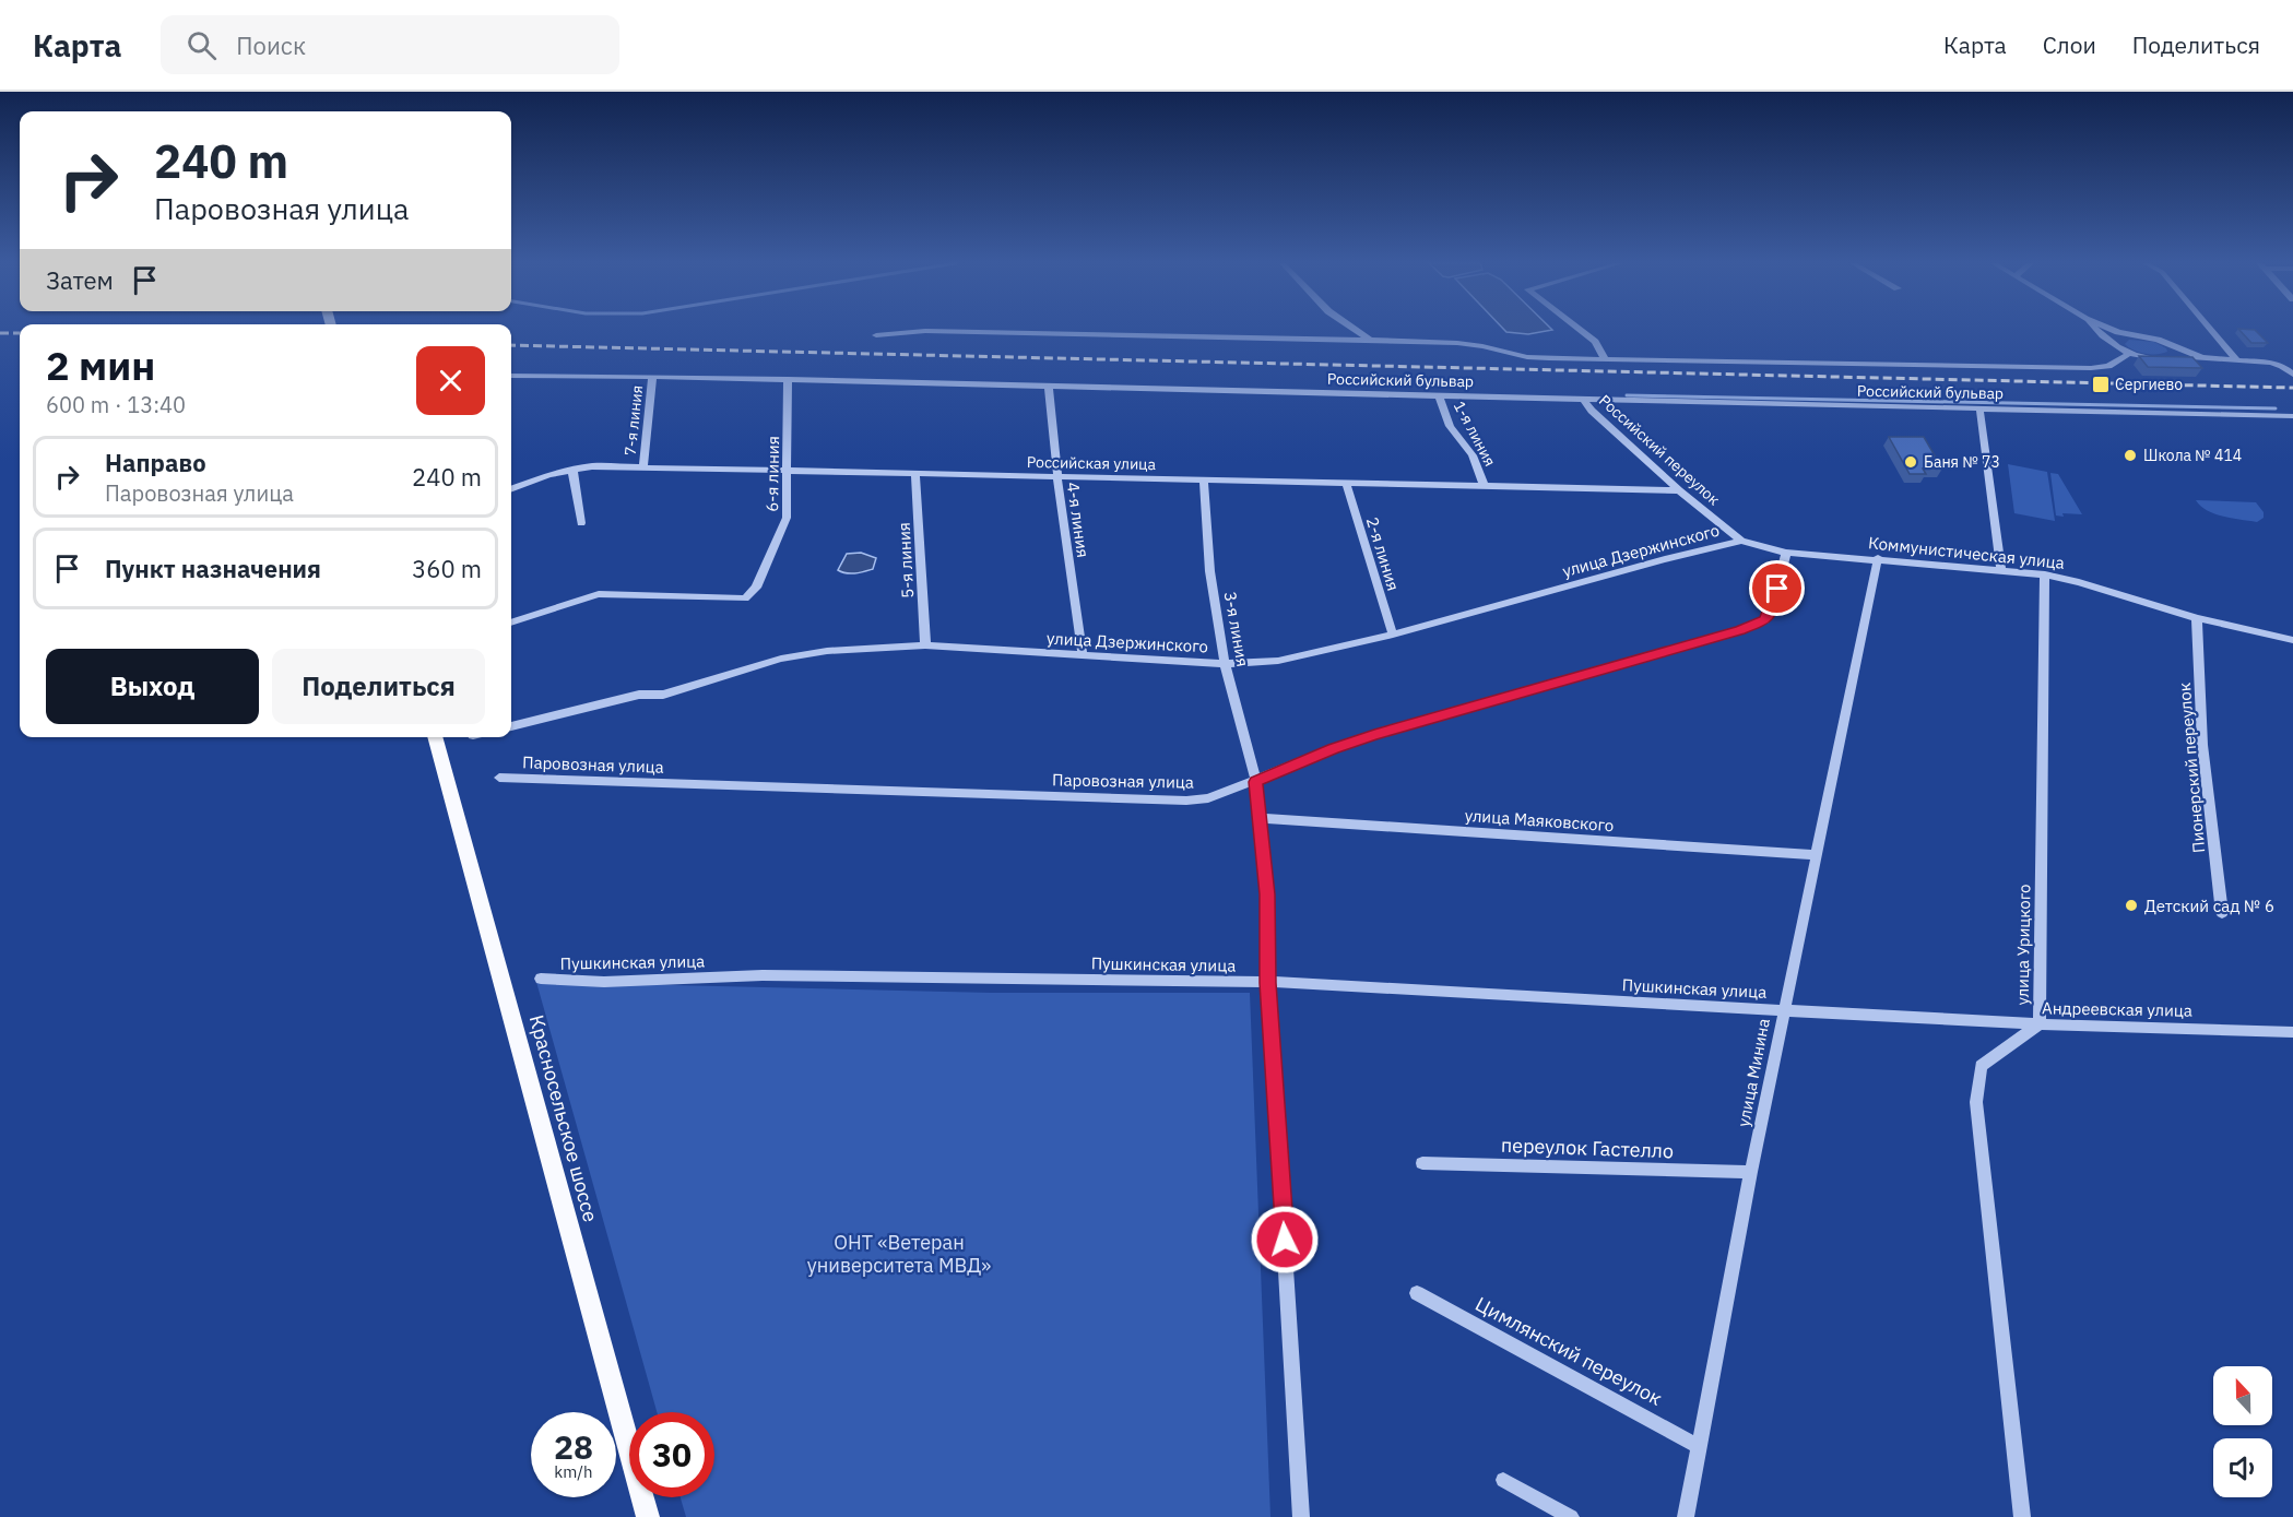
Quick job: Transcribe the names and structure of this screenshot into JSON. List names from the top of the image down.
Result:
{
  "streets": {
    "main road": ["Красносельское шоссе"],
    "street": [
      "Российский бульвар",
      "7-я линия",
      "1-я линия",
      "Российский переулок",
      "Российская улица",
      "6-я линия",
      "4-я линия",
      "улица Дзержинского",
      "Коммунистическая улица",
      "2-я линия",
      "5-я линия",
      "3-я линия",
      "Паровозная улица",
      "Пионерский переулок",
      "улица Маяковского",
      "улица Урицкого",
      "Пушкинская улица",
      "Андреевская улица",
      "улица Минина",
      "переулок Гастелло",
      "Цимлянский переулок"
    ]
  },
  "crossings": [
    ["Российский бульвар", "7-я линия"],
    ["Российский бульвар", "1-я линия"],
    ["Российский бульвар", "Российский переулок"],
    ["Российский бульвар", "6-я линия"],
    ["Российский бульвар", "4-я линия"],
    ["7-я линия", "Российская улица"],
    ["1-я линия", "Российская улица"],
    ["Российский переулок", "Российская улица"],
    ["Российский переулок", "улица Дзержинского"],
    ["Российский переулок", "Коммунистическая улица"],
    ["Российский переулок", "Паровозная улица"],
    ["Российская улица", "6-я линия"],
    ["Российская улица", "4-я линия"],
    ["Российская улица", "2-я линия"],
    ["Российская улица", "5-я линия"],
    ["Российская улица", "3-я линия"],
    ["4-я линия", "улица Дзержинского"],
    ["улица Дзержинского", "2-я линия"],
    ["улица Дзержинского", "5-я линия"],
    ["улица Дзержинского", "3-я линия"],
    ["Коммунистическая улица", "Паровозная улица"],
    ["Коммунистическая улица", "Пионерский переулок"],
    ["Коммунистическая улица", "улица Урицкого"],
    ["Коммунистическая улица", "улица Минина"],
    ["3-я линия", "Паровозная улица"],
    ["3-я линия", "улица Маяковского"],
    ["3-я линия", "Пушкинская улица"],
    ["улица Маяковского", "улица Минина"],
    ["улица Урицкого", "Андреевская улица"],
    ["Пушкинская улица", "Андреевская улица"],
    ["Пушкинская улица", "улица Минина"],
    ["Андреевская улица", "улица Минина"],
    ["улица Минина", "переулок Гастелло"],
    ["улица Минина", "Цимлянский переулок"]
  ],
  "parks": ["ОНТ «Ветеран университета МВД»"],
  "places": {
    "transit": ["Сергиево"],
    "other": ["Школа № 414", "Баня № 73", "Детский сад № 6"]
  },
  "north": "top",
  "page": {
    "header": "Карта",
    "search": "Поиск",
    "nav": ["Карта", "Слои", "Поделиться"],
    "turn": ["240 m", "Паровозная улица"],
    "then": "Затем",
    "heading": ["2 мин", "600 m · 13:40"],
    "list": [
      {
        "name": "Направо",
        "note": "Паровозная улица",
        "value": "240 m"
      },
      {
        "name": "Пункт назначения",
        "value": "360 m"
      }
    ],
    "buttons": ["Выход", "Поделиться"],
    "speed": "28 km/h",
    "limit": "30"
  }
}
